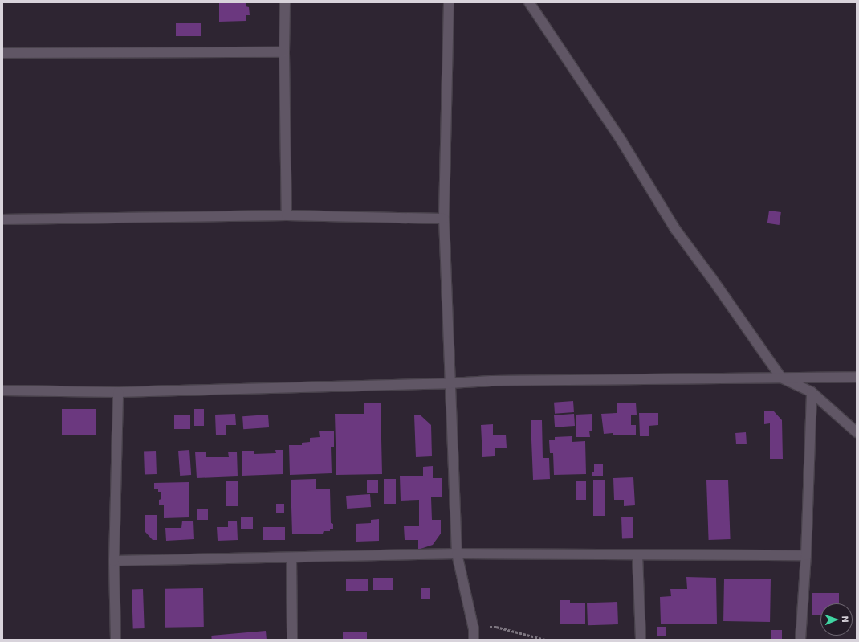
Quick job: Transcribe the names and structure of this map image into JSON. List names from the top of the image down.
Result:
{
  "north": "right"
}
